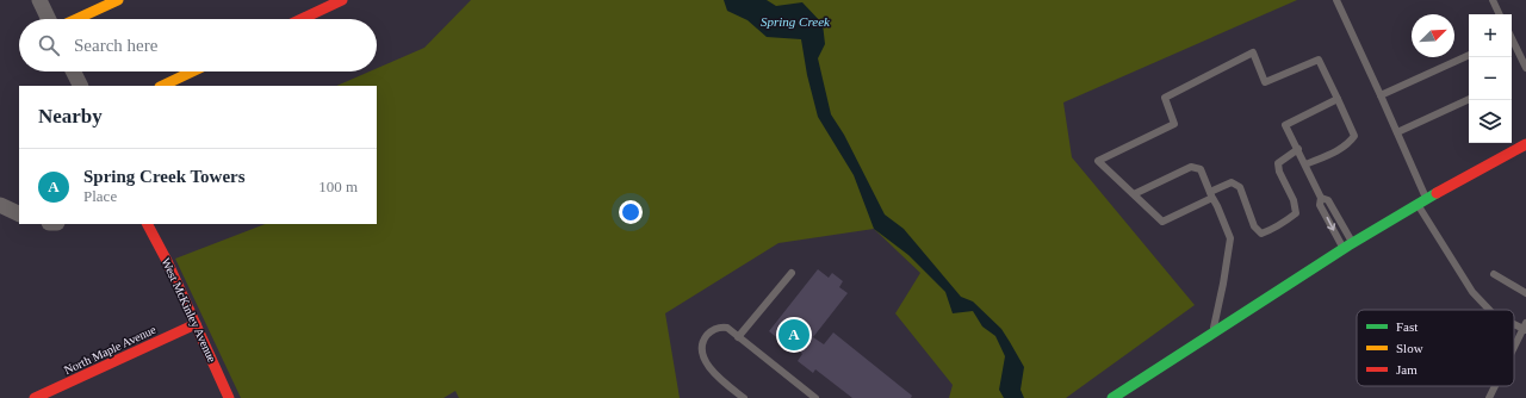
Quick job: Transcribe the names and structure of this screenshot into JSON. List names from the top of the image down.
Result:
{
  "streets": {
    "street": ["West McKinley Avenue", "North Maple Avenue"]
  },
  "crossings": [
    ["West McKinley Avenue", "North Maple Avenue"]
  ],
  "water": ["Spring Creek"],
  "legend": ["Fast", "Slow", "Jam"],
  "north": "top right",
  "page": {
    "map_buttons": ["+", "−"],
    "search": "Search here",
    "heading": "Nearby",
    "list": [
      {
        "mark": "A",
        "name": "Spring Creek Towers",
        "note": "Place",
        "value": "100 m"
      }
    ],
    "pins": "A"
  }
}
